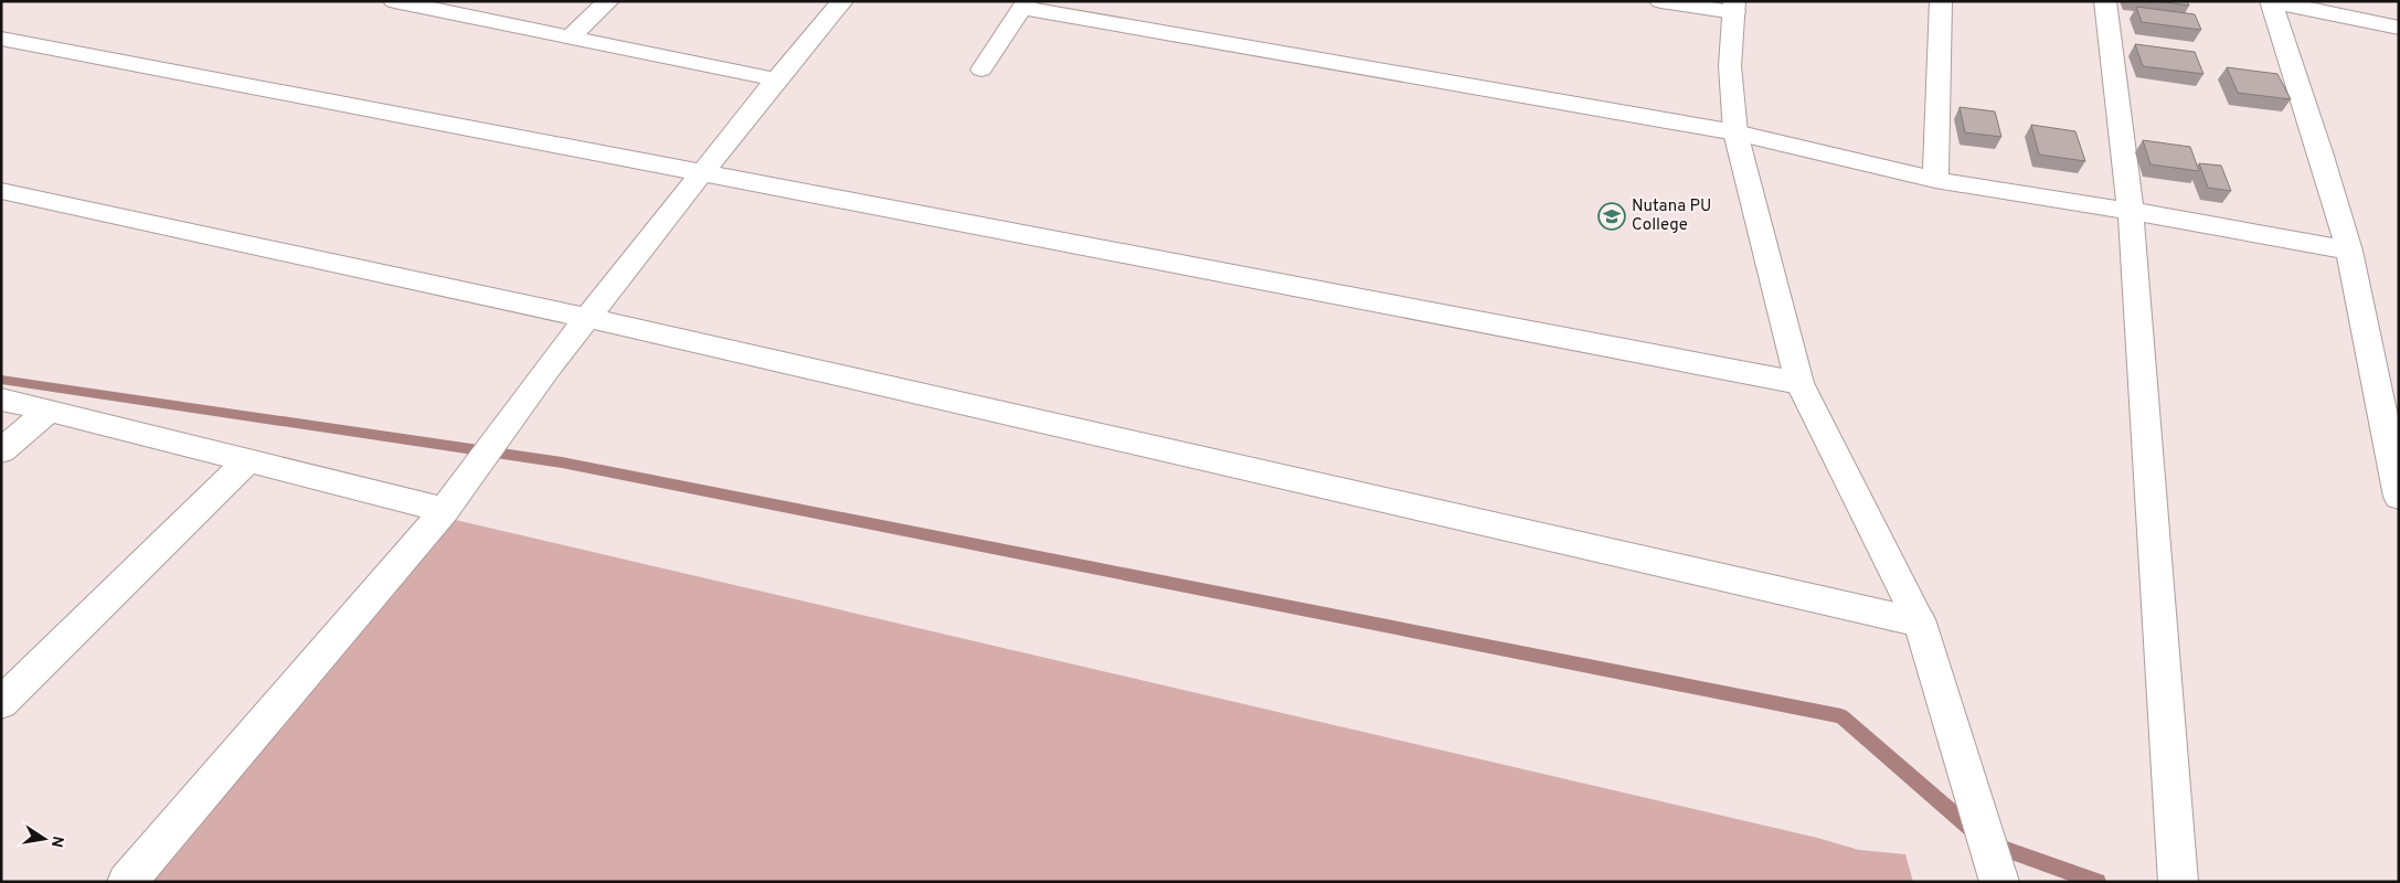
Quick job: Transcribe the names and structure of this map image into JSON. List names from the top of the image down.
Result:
{
  "places": {
    "school or university": ["Nutana PU College"]
  },
  "north": "right"
}
